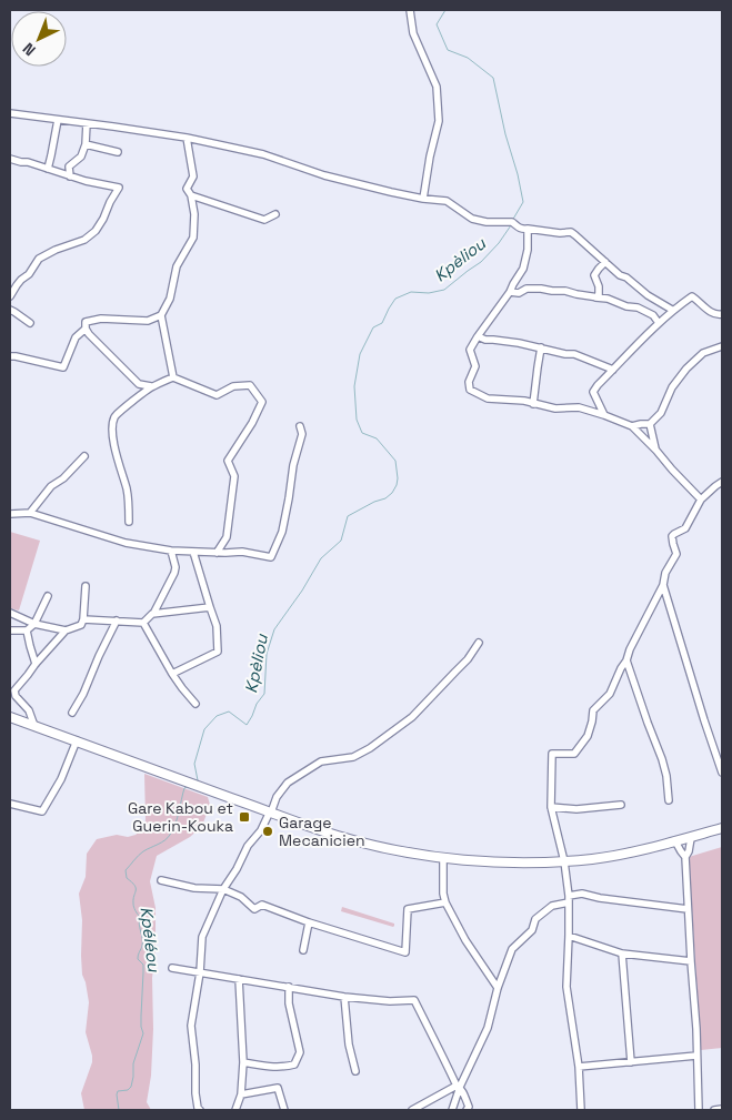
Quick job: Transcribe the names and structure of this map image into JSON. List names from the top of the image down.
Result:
{
  "water": ["Kpèliou", "Kpéléou"],
  "places": {
    "transit": ["Gare Kabou et Guerin-Kouka"],
    "other": ["Garage Mecanicien"]
  },
  "north": "bottom left"
}
